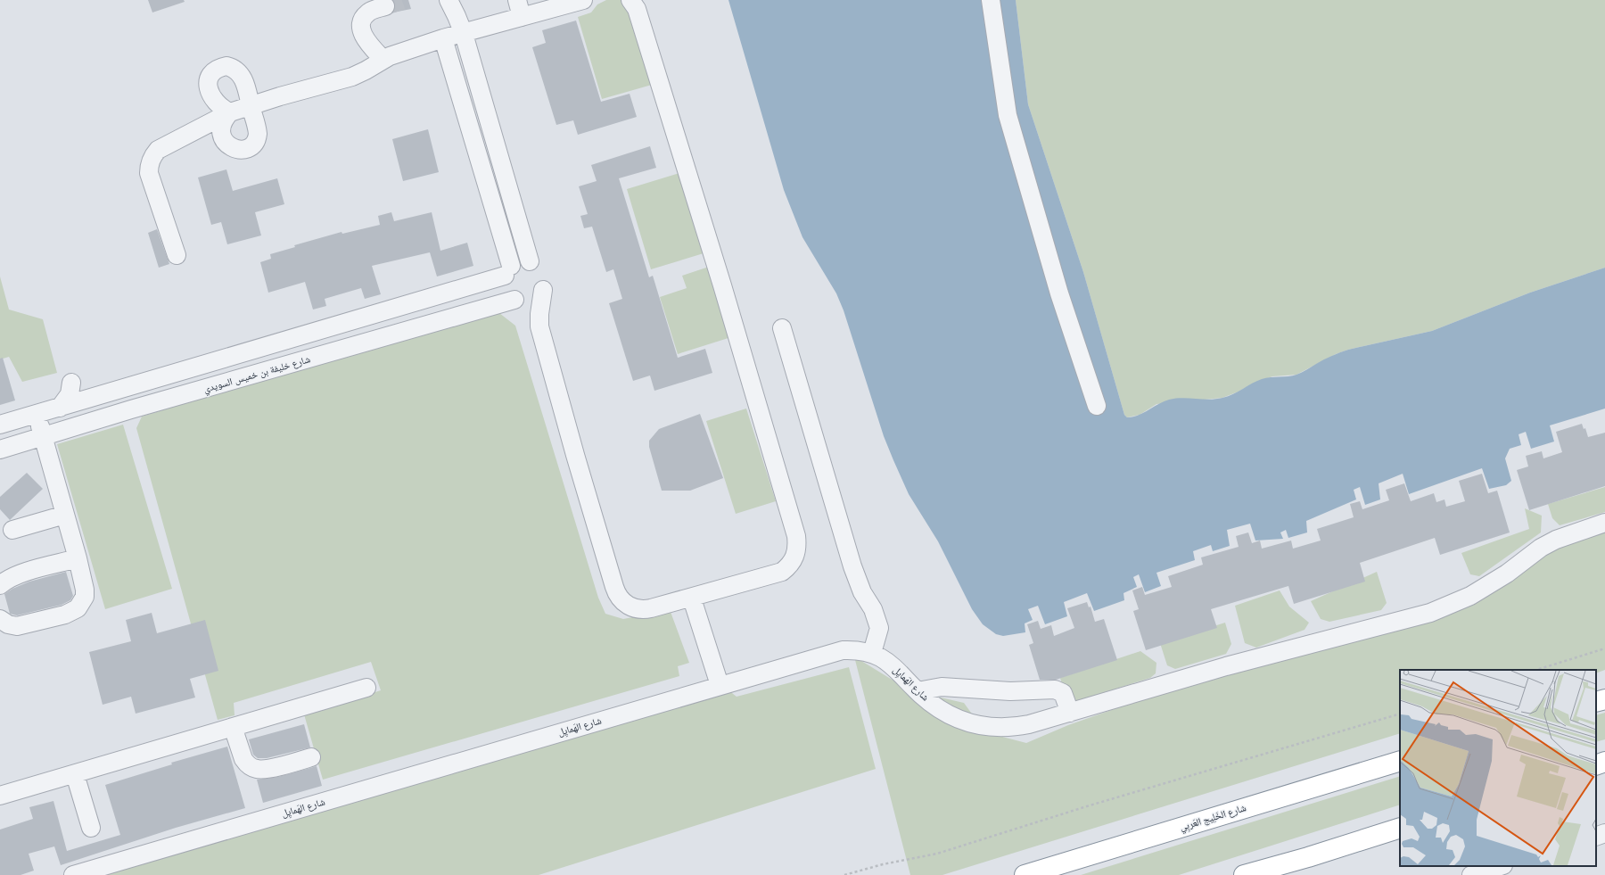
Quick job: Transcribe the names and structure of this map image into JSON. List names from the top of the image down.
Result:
{
  "streets": {
    "highway": ["شارع الخَلِيج العَربِي"],
    "street": ["شارع خليفة بن خميس السويدي", "شارع الهَمايِل"]
  }
}
